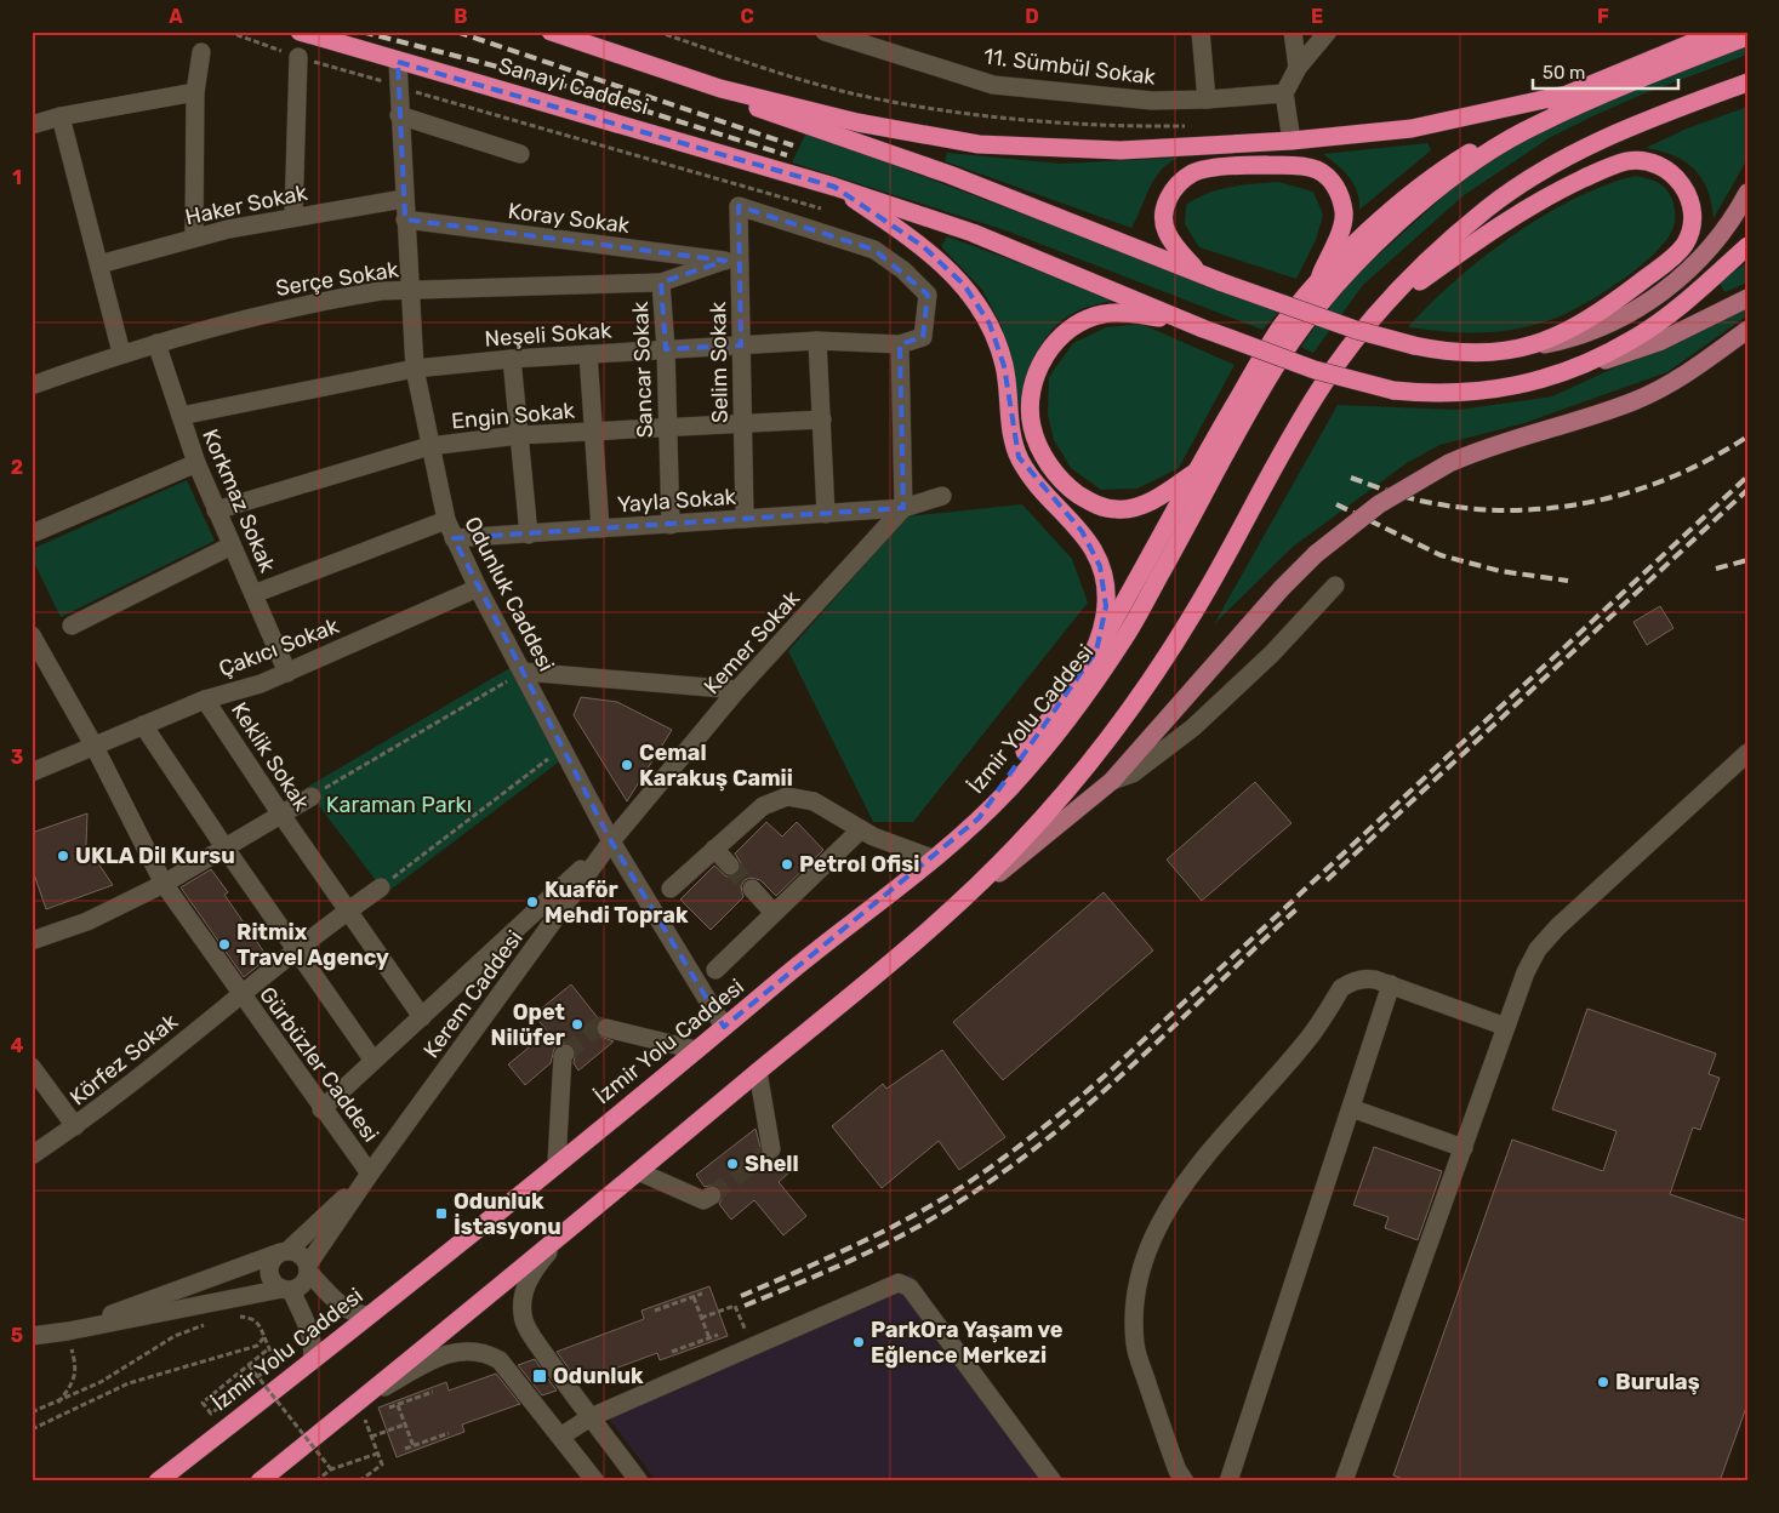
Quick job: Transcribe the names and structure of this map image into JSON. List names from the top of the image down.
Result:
{
  "streets": {
    "highway": ["Sanayi Caddesi", "İzmir Yolu Caddesi"],
    "street": [
      "11. Sümbül Sokak",
      "Haker Sokak",
      "Koray Sokak",
      "Serçe Sokak",
      "Neşeli Sokak",
      "Selim Sokak",
      "Sancar Sokak",
      "Engin Sokak",
      "Korkmaz Sokak",
      "Yayla Sokak",
      "Odunluk Caddesi",
      "Kemer Sokak",
      "Çakıcı Sokak",
      "Keklik Sokak",
      "Kerem Caddesi",
      "Körfez Sokak",
      "Gürbüzler Caddesi"
    ]
  },
  "crossings": [
    ["Sanayi Caddesi", "Odunluk Caddesi"],
    ["Haker Sokak", "Odunluk Caddesi"],
    ["Koray Sokak", "Sancar Sokak"],
    ["Koray Sokak", "Odunluk Caddesi"],
    ["Serçe Sokak", "Sancar Sokak"],
    ["Serçe Sokak", "Korkmaz Sokak"],
    ["Serçe Sokak", "Odunluk Caddesi"],
    ["Neşeli Sokak", "Selim Sokak"],
    ["Neşeli Sokak", "Sancar Sokak"],
    ["Neşeli Sokak", "Korkmaz Sokak"],
    ["Neşeli Sokak", "Odunluk Caddesi"],
    ["Selim Sokak", "Engin Sokak"],
    ["Selim Sokak", "Yayla Sokak"],
    ["Sancar Sokak", "Engin Sokak"],
    ["Sancar Sokak", "Yayla Sokak"],
    ["Engin Sokak", "Korkmaz Sokak"],
    ["Engin Sokak", "Odunluk Caddesi"],
    ["Korkmaz Sokak", "Çakıcı Sokak"],
    ["Yayla Sokak", "Odunluk Caddesi"],
    ["Yayla Sokak", "Kemer Sokak"],
    ["Odunluk Caddesi", "Kemer Sokak"],
    ["Odunluk Caddesi", "Çakıcı Sokak"],
    ["Odunluk Caddesi", "İzmir Yolu Caddesi"],
    ["Odunluk Caddesi", "Kerem Caddesi"],
    ["Kemer Sokak", "Kerem Caddesi"],
    ["Çakıcı Sokak", "Keklik Sokak"],
    ["Çakıcı Sokak", "Gürbüzler Caddesi"],
    ["Keklik Sokak", "Körfez Sokak"],
    ["Kerem Caddesi", "Gürbüzler Caddesi"],
    ["Körfez Sokak", "Gürbüzler Caddesi"]
  ],
  "parks": ["Karaman Parkı"],
  "places": {
    "other": [
      "Cemal Karakuş Camii",
      "UKLA Dil Kursu",
      "Petrol Ofisi",
      "Kuaför Mehdi Toprak",
      "Ritmix Travel Agency",
      "Opet Nilüfer",
      "Shell",
      "ParkOra Yaşam ve Eğlence Merkezi",
      "Burulaş"
    ],
    "transit": ["Odunluk İstasyonu", "Odunluk"]
  },
  "scale_bar": "50 m",
  "grid": {
    "columns": [
      "A",
      "B",
      "C",
      "D",
      "E",
      "F"
    ],
    "rows": [
      "1",
      "2",
      "3",
      "4",
      "5"
    ]
  }
}
